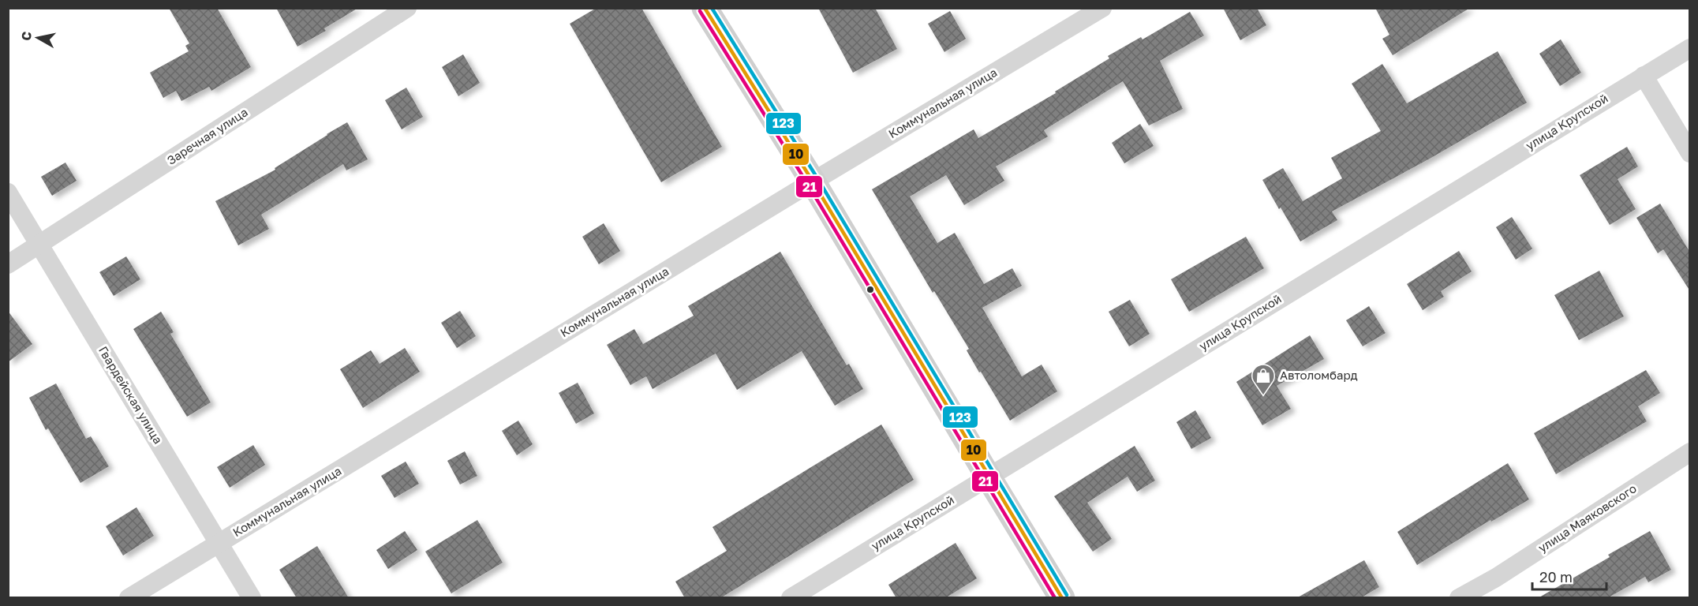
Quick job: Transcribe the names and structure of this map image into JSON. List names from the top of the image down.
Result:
{
  "streets": {
    "street": [
      "Коммунальная улица",
      "улица Крупской",
      "Заречная улица",
      "Гвардейская улица",
      "улица Маяковского"
    ]
  },
  "crossings": [
    ["Коммунальная улица", "Гвардейская улица"],
    ["Заречная улица", "Гвардейская улица"]
  ],
  "places": {
    "shop": ["Автоломбард"]
  },
  "lines": ["transit line 10", "transit line 123", "transit line 21"],
  "scale_bar": "20 m",
  "north": "left"
}
